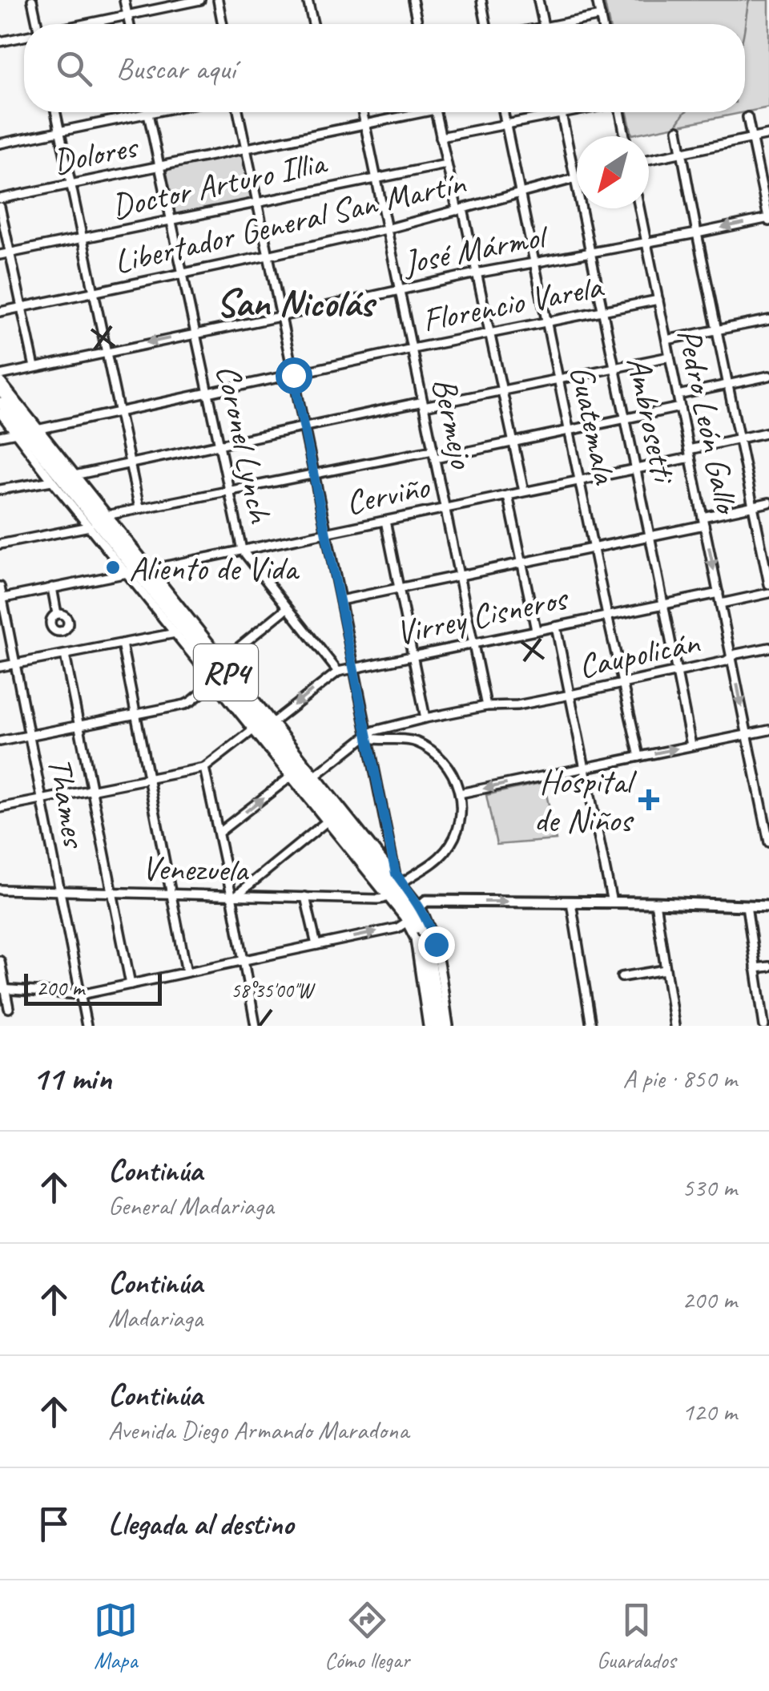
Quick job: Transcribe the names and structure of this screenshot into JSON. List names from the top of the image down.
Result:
{
  "streets": {
    "main road": ["RP4"],
    "street": [
      "Dolores",
      "Doctor Arturo Illia",
      "Libertador General San Martín",
      "José Mármol",
      "Florencio Varela",
      "Ambrosetti",
      "Pedro León Gallo",
      "Bermejo",
      "Guatemala",
      "Coronel Lynch",
      "Cerviño",
      "Virrey Cisneros",
      "Caupolicán",
      "Thames",
      "Venezuela"
    ]
  },
  "crossings": [
    ["Dolores", "Bermejo"],
    ["Dolores", "Coronel Lynch"],
    ["Doctor Arturo Illia", "Bermejo"],
    ["Doctor Arturo Illia", "Coronel Lynch"],
    ["Libertador General San Martín", "Ambrosetti"],
    ["Libertador General San Martín", "Bermejo"],
    ["Libertador General San Martín", "Guatemala"],
    ["Libertador General San Martín", "Coronel Lynch"],
    ["José Mármol", "Ambrosetti"],
    ["José Mármol", "Pedro León Gallo"],
    ["José Mármol", "Bermejo"],
    ["José Mármol", "Guatemala"],
    ["José Mármol", "Coronel Lynch"],
    ["Florencio Varela", "Ambrosetti"],
    ["Florencio Varela", "Pedro León Gallo"],
    ["Florencio Varela", "Bermejo"],
    ["Florencio Varela", "Guatemala"],
    ["Florencio Varela", "Coronel Lynch"],
    ["Florencio Varela", "RP4"],
    ["Ambrosetti", "Cerviño"],
    ["Ambrosetti", "Virrey Cisneros"],
    ["Ambrosetti", "Caupolicán"],
    ["Pedro León Gallo", "Cerviño"],
    ["Pedro León Gallo", "Virrey Cisneros"],
    ["Pedro León Gallo", "Caupolicán"],
    ["Bermejo", "Cerviño"],
    ["Bermejo", "Virrey Cisneros"],
    ["Bermejo", "Caupolicán"],
    ["Guatemala", "Cerviño"],
    ["Guatemala", "Virrey Cisneros"],
    ["Guatemala", "Caupolicán"],
    ["Coronel Lynch", "Cerviño"],
    ["Coronel Lynch", "Virrey Cisneros"],
    ["Cerviño", "RP4"],
    ["Cerviño", "Thames"],
    ["Virrey Cisneros", "RP4"],
    ["Virrey Cisneros", "Thames"],
    ["Caupolicán", "RP4"],
    ["RP4", "Venezuela"],
    ["Thames", "Venezuela"]
  ],
  "districts": ["San Nicolás"],
  "places": {
    "other": ["Aliento de Vida"],
    "health": ["Hospital de Niños"]
  },
  "scale_bar": "200 m",
  "north": "bottom left",
  "page": {
    "search": "Buscar aquí",
    "scale": "200 m",
    "heading": ["11 min", "A pie · 850 m"],
    "list": [
      ["Continúa", "General Madariaga", "530 m"],
      ["Continúa", "Madariaga", "200 m"],
      ["Continúa", "Avenida Diego Armando Maradona", "120 m"],
      "Llegada al destino"
    ],
    "nav": ["Mapa", "Cómo llegar", "Guardados"]
  },
  "coordinates": ["58°35'00\"W"]
}
